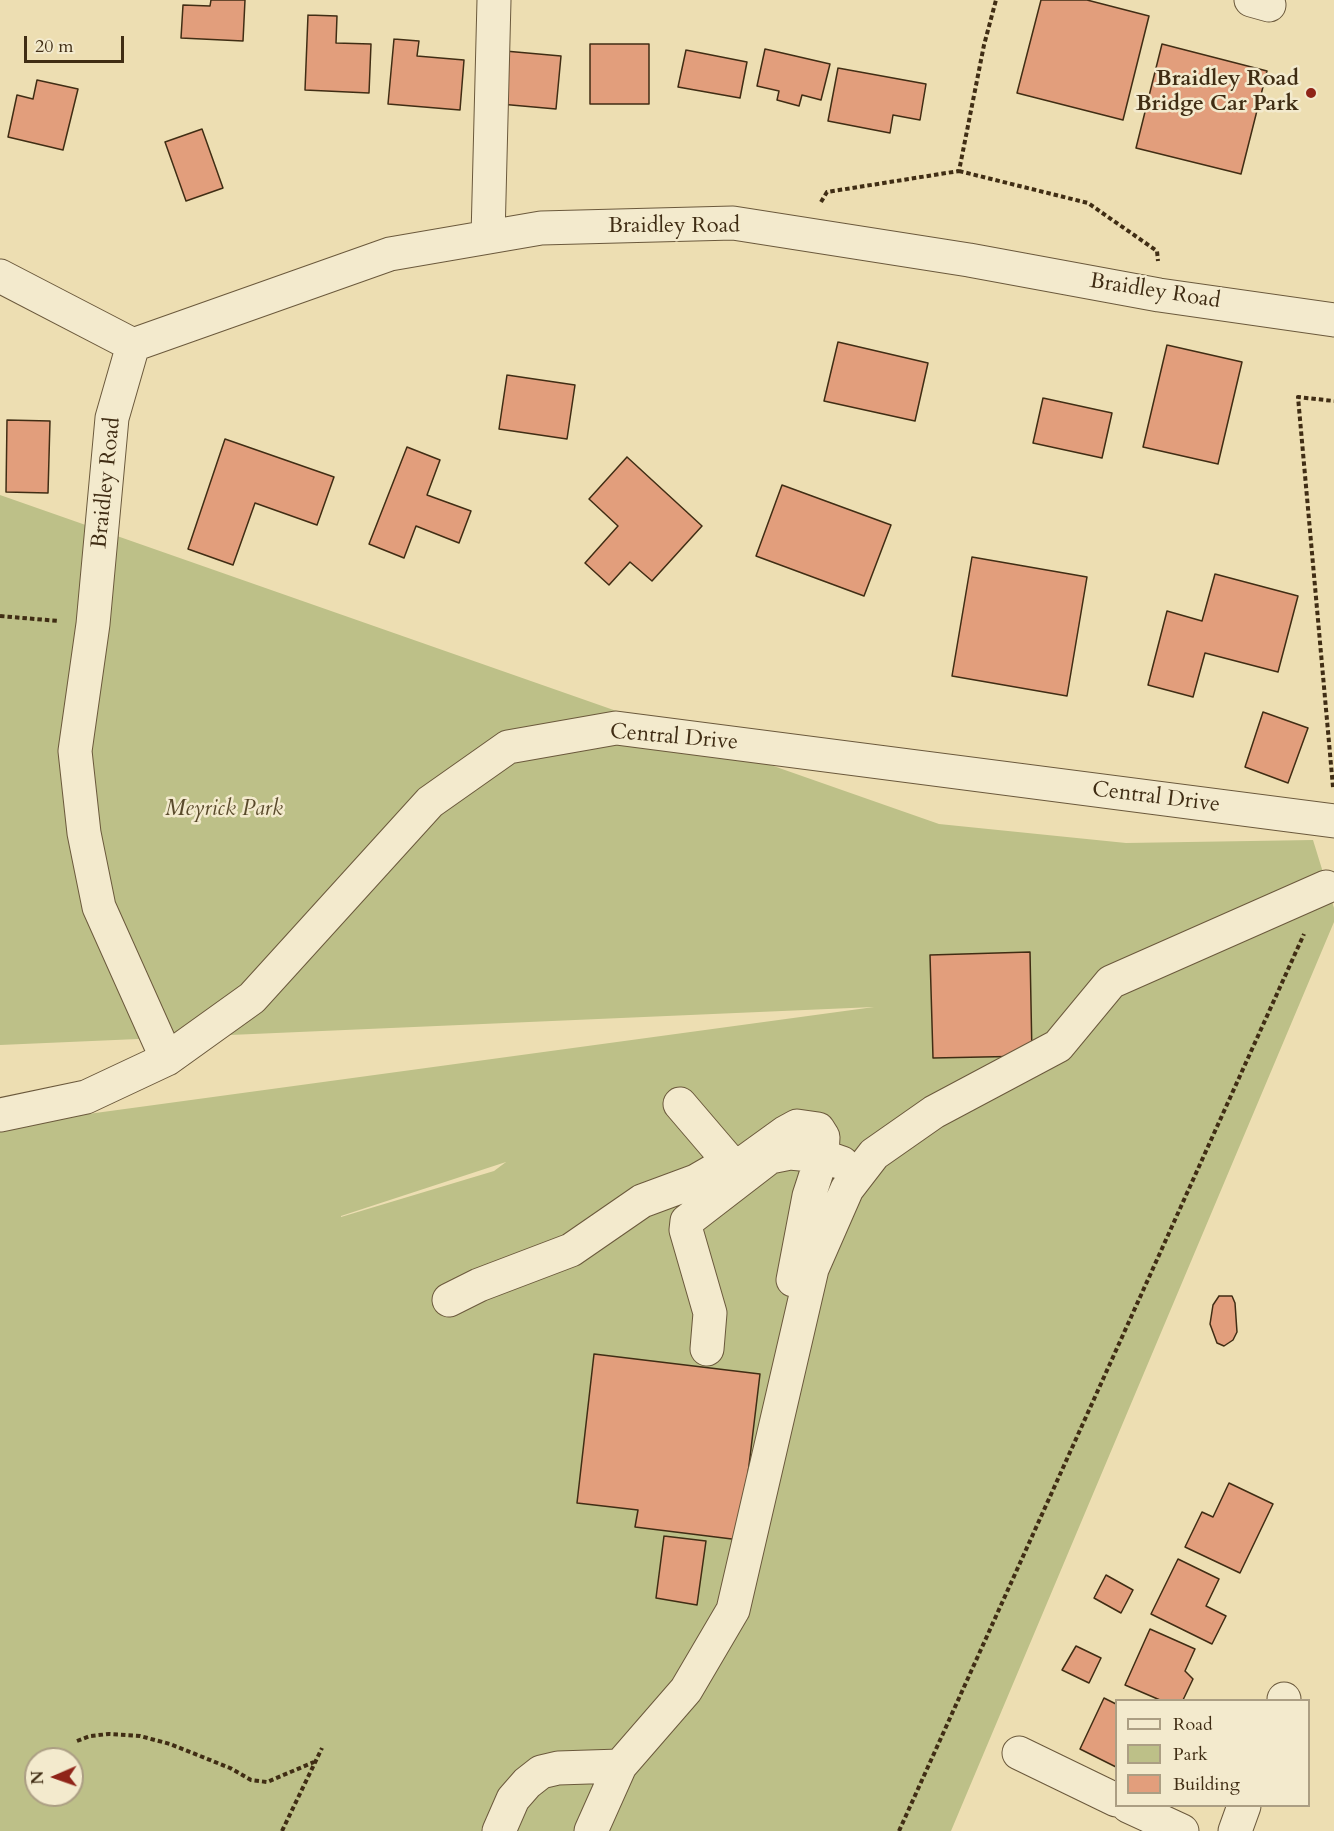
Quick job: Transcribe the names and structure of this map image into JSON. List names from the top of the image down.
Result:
{
  "streets": {
    "street": ["Braidley Road", "Central Drive"]
  },
  "crossings": [
    ["Braidley Road", "Central Drive"]
  ],
  "parks": ["Meyrick Park"],
  "places": ["Braidley Road Bridge Car Park"],
  "legend": ["Road", "Park", "Building"],
  "scale_bar": "20 m",
  "north": "left"
}
